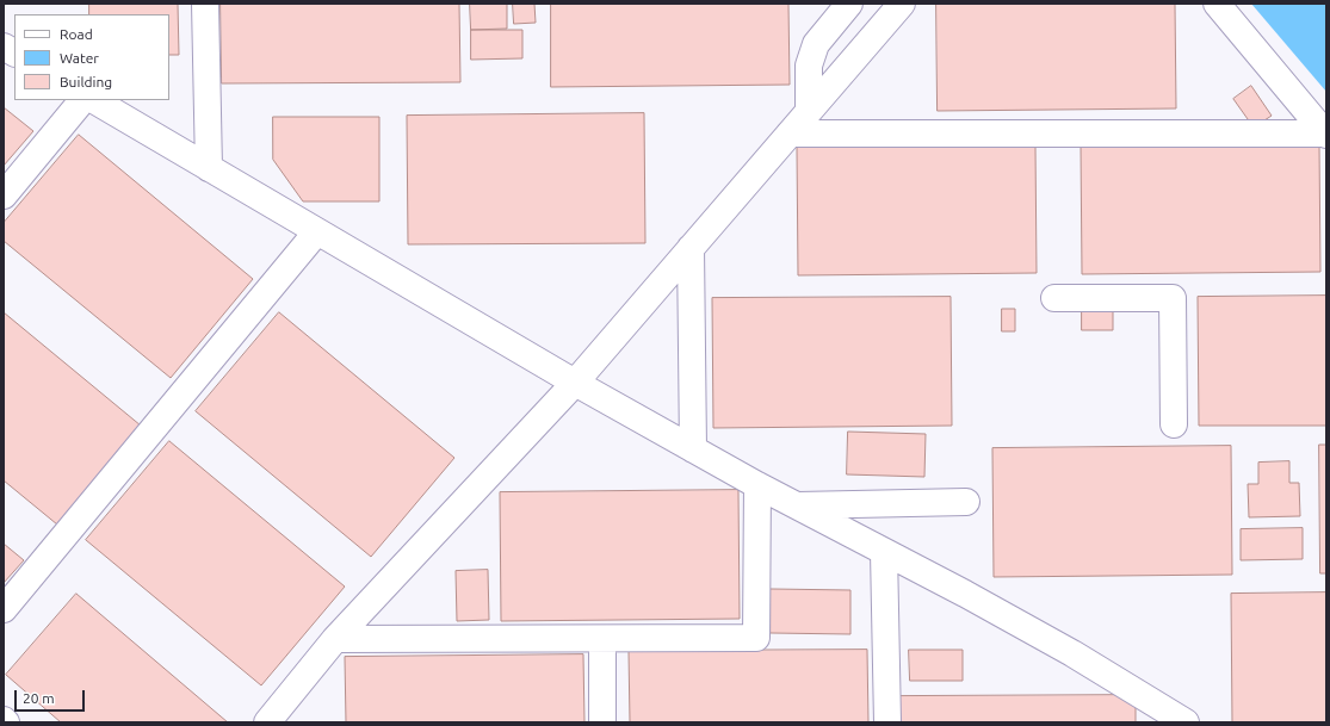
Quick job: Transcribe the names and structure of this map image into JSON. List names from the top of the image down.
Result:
{
  "legend": ["Road", "Water", "Building"],
  "scale_bar": "20 m"
}
